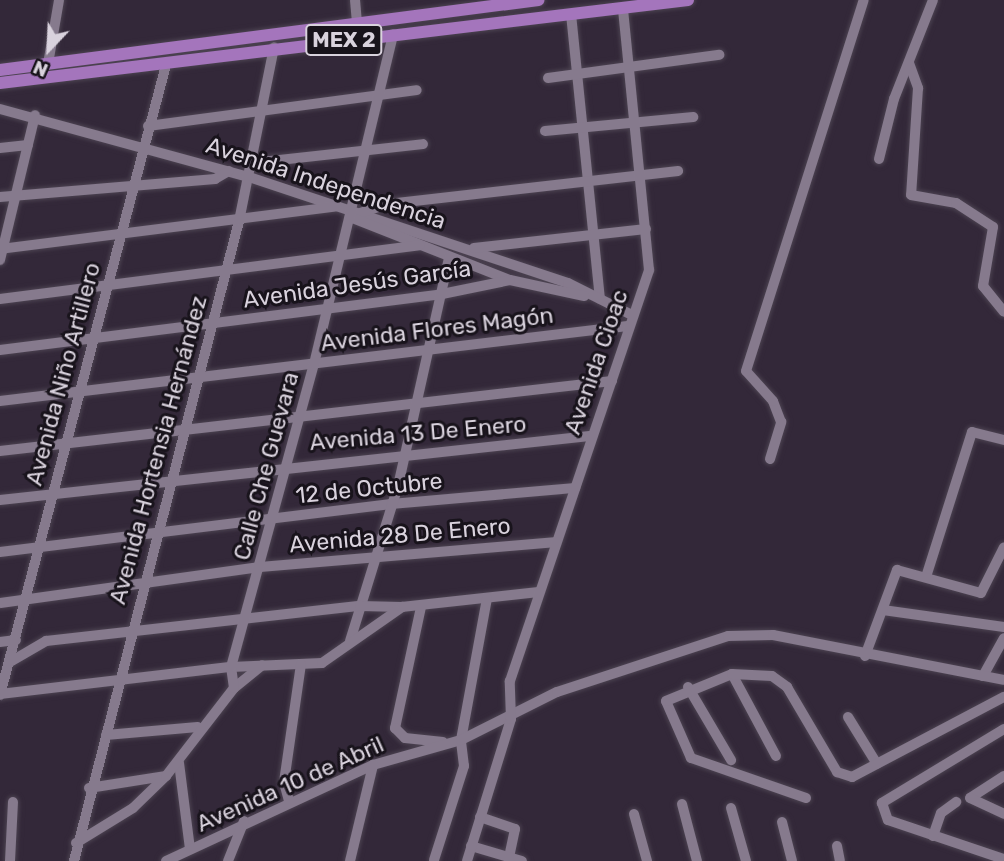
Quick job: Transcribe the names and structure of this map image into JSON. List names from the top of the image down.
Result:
{
  "streets": {
    "main road": ["MEX 2"],
    "street": [
      "Avenida Independencia",
      "Avenida Jesús García",
      "Avenida Flores Magón",
      "Avenida Cioac",
      "Avenida Niño Artillero",
      "Avenida 13 De Enero",
      "Avenida Hortensia Hernández",
      "Calle Che Guevara",
      "12 de Octubre",
      "Avenida 28 De Enero",
      "Avenida 10 de Abril"
    ]
  },
  "crossings": [
    ["MEX 2", "Avenida Cioac"],
    ["MEX 2", "Avenida Niño Artillero"],
    ["MEX 2", "Avenida Hortensia Hernández"],
    ["MEX 2", "Calle Che Guevara"],
    ["Avenida Independencia", "Avenida Cioac"],
    ["Avenida Independencia", "Avenida Niño Artillero"],
    ["Avenida Independencia", "Avenida Hortensia Hernández"],
    ["Avenida Independencia", "Calle Che Guevara"],
    ["Avenida Jesús García", "Avenida Niño Artillero"],
    ["Avenida Jesús García", "Avenida Hortensia Hernández"],
    ["Avenida Jesús García", "Calle Che Guevara"],
    ["Avenida Flores Magón", "Avenida Cioac"],
    ["Avenida Flores Magón", "Avenida Niño Artillero"],
    ["Avenida Flores Magón", "Avenida Hortensia Hernández"],
    ["Avenida Flores Magón", "Calle Che Guevara"],
    ["Avenida Cioac", "Avenida 13 De Enero"],
    ["Avenida Cioac", "12 de Octubre"],
    ["Avenida Cioac", "Avenida 28 De Enero"],
    ["Avenida Cioac", "Avenida 10 de Abril"],
    ["Avenida Niño Artillero", "Avenida 13 De Enero"],
    ["Avenida Niño Artillero", "12 de Octubre"],
    ["Avenida Niño Artillero", "Avenida 28 De Enero"],
    ["Avenida 13 De Enero", "Avenida Hortensia Hernández"],
    ["Avenida 13 De Enero", "Calle Che Guevara"],
    ["Avenida Hortensia Hernández", "12 de Octubre"],
    ["Avenida Hortensia Hernández", "Avenida 28 De Enero"],
    ["Calle Che Guevara", "12 de Octubre"],
    ["Calle Che Guevara", "Avenida 28 De Enero"]
  ],
  "north": "bottom left"
}
